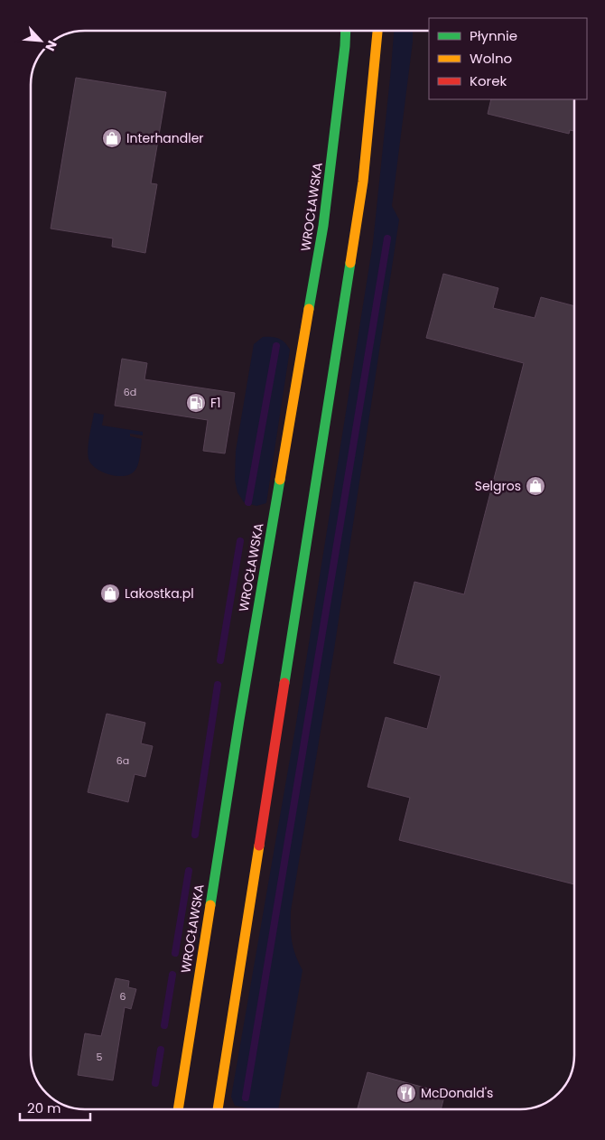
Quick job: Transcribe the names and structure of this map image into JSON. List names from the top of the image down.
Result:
{
  "streets": {
    "main road": ["WROCŁAWSKA"]
  },
  "places": {
    "shop": ["Interhandler", "Selgros", "Lakostka.pl"],
    "fuel station": ["F1"],
    "restaurant": ["McDonald's"]
  },
  "house_numbers": [
    "6d",
    "6a",
    "6",
    "5"
  ],
  "legend": ["Płynnie", "Wolno", "Korek"],
  "scale_bar": "20 m",
  "north": "bottom right"
}
